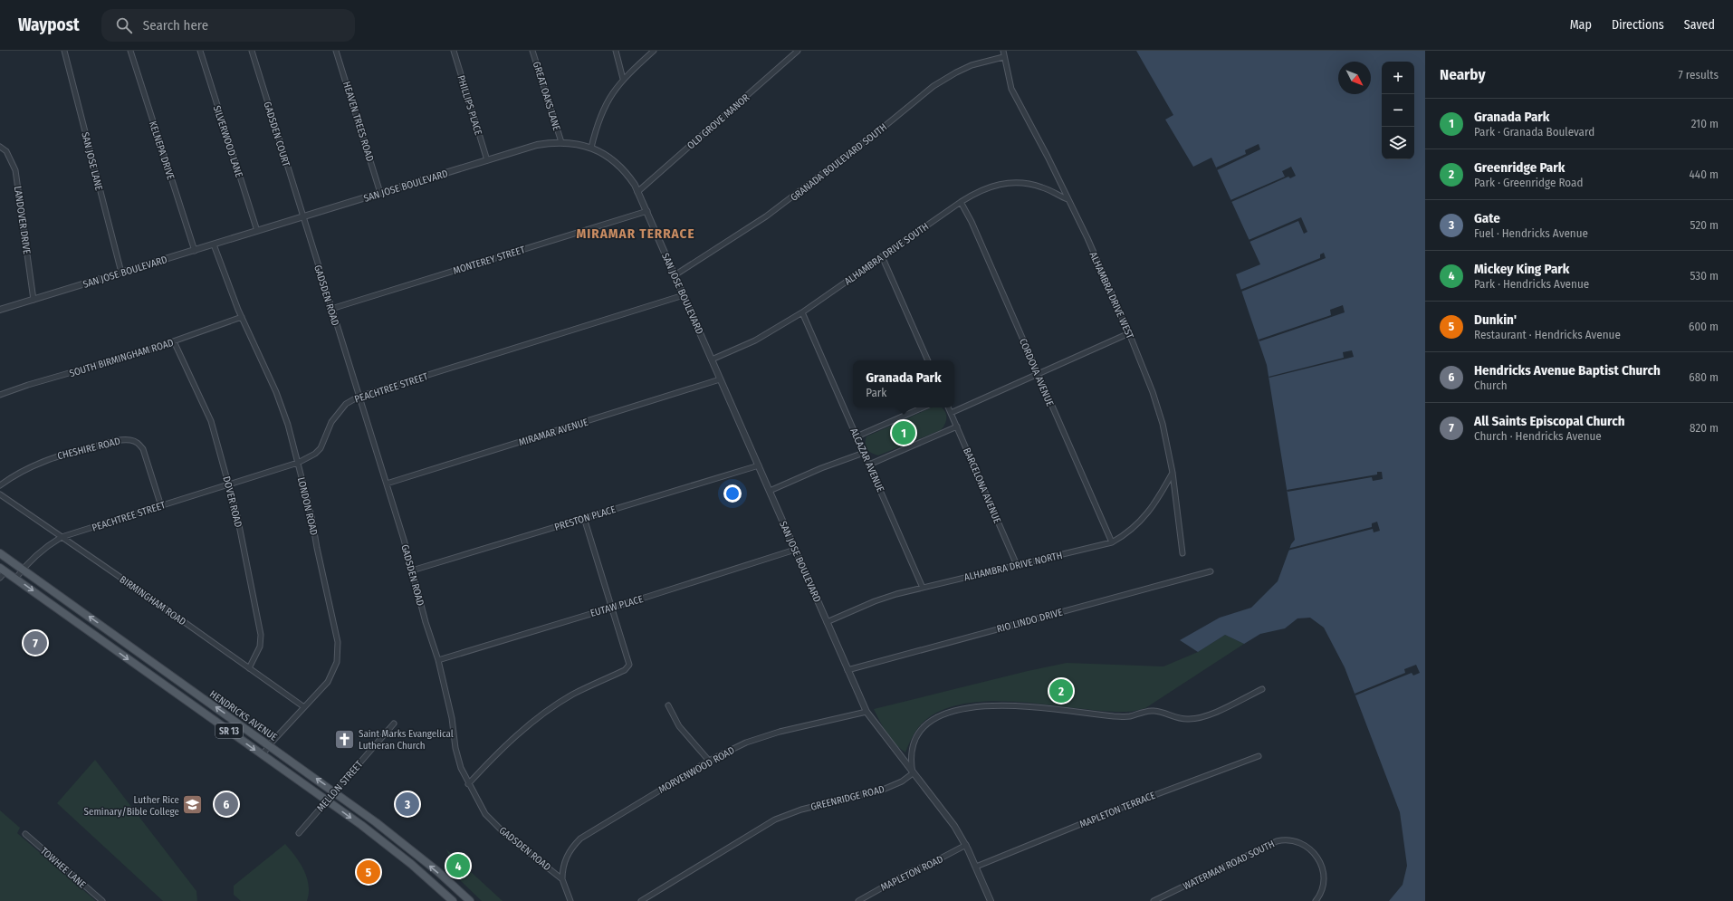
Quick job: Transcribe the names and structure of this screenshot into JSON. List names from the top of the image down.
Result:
{
  "streets": {
    "main road": ["HENDRICKS AVENUE", "SR 13"],
    "street": [
      "GREAT OAKS LANE",
      "PHILLIPS PLACE",
      "HEAVEN TREES ROAD",
      "OLD GROVE MANOR",
      "GADSDEN COURT",
      "SILVERWOOD LANE",
      "KELNEPA DRIVE",
      "SAN JOSE LANE",
      "GRANADA BOULEVARD SOUTH",
      "SAN JOSE BOULEVARD",
      "LANDOVER DRIVE",
      "ALHAMBRA DRIVE SOUTH",
      "MONTEREY STREET",
      "GADSDEN ROAD",
      "ALHAMBRA DRIVE WEST",
      "SOUTH BIRMINGHAM ROAD",
      "CORDOVA AVENUE",
      "PEACHTREE STREET",
      "MIRAMAR AVENUE",
      "CHESHIRE ROAD",
      "ALCAZAR AVENUE",
      "BARCELONA AVENUE",
      "DOVER ROAD",
      "LONDON ROAD",
      "PRESTON PLACE",
      "ALHAMBRA DRIVE NORTH",
      "BIRMINGHAM ROAD",
      "EUTAW PLACE",
      "RIO LINDO DRIVE",
      "MORVENWOOD ROAD",
      "MELLON STREET",
      "GREENRIDGE ROAD",
      "MAPLETON TERRACE",
      "WATERMAN ROAD SOUTH",
      "TOWHEE LANE",
      "MAPLETON ROAD"
    ]
  },
  "crossings": [
    ["GREAT OAKS LANE", "SAN JOSE BOULEVARD"],
    ["PHILLIPS PLACE", "SAN JOSE BOULEVARD"],
    ["HEAVEN TREES ROAD", "SAN JOSE BOULEVARD"],
    ["OLD GROVE MANOR", "SAN JOSE BOULEVARD"],
    ["GADSDEN COURT", "SAN JOSE BOULEVARD"],
    ["GADSDEN COURT", "GADSDEN ROAD"],
    ["SILVERWOOD LANE", "SAN JOSE BOULEVARD"],
    ["KELNEPA DRIVE", "SAN JOSE BOULEVARD"],
    ["SAN JOSE LANE", "SAN JOSE BOULEVARD"],
    ["GRANADA BOULEVARD SOUTH", "SAN JOSE BOULEVARD"],
    ["GRANADA BOULEVARD SOUTH", "ALHAMBRA DRIVE WEST"],
    ["SAN JOSE BOULEVARD", "LANDOVER DRIVE"],
    ["SAN JOSE BOULEVARD", "ALHAMBRA DRIVE SOUTH"],
    ["SAN JOSE BOULEVARD", "MONTEREY STREET"],
    ["SAN JOSE BOULEVARD", "GADSDEN ROAD"],
    ["SAN JOSE BOULEVARD", "PEACHTREE STREET"],
    ["SAN JOSE BOULEVARD", "MIRAMAR AVENUE"],
    ["SAN JOSE BOULEVARD", "LONDON ROAD"],
    ["SAN JOSE BOULEVARD", "PRESTON PLACE"],
    ["SAN JOSE BOULEVARD", "ALHAMBRA DRIVE NORTH"],
    ["SAN JOSE BOULEVARD", "EUTAW PLACE"],
    ["SAN JOSE BOULEVARD", "RIO LINDO DRIVE"],
    ["SAN JOSE BOULEVARD", "MORVENWOOD ROAD"],
    ["SAN JOSE BOULEVARD", "GREENRIDGE ROAD"],
    ["SAN JOSE BOULEVARD", "MAPLETON TERRACE"],
    ["SAN JOSE BOULEVARD", "MAPLETON ROAD"],
    ["ALHAMBRA DRIVE SOUTH", "ALHAMBRA DRIVE WEST"],
    ["ALHAMBRA DRIVE SOUTH", "CORDOVA AVENUE"],
    ["ALHAMBRA DRIVE SOUTH", "ALCAZAR AVENUE"],
    ["MONTEREY STREET", "GADSDEN ROAD"],
    ["GADSDEN ROAD", "PEACHTREE STREET"],
    ["GADSDEN ROAD", "MIRAMAR AVENUE"],
    ["GADSDEN ROAD", "PRESTON PLACE"],
    ["GADSDEN ROAD", "EUTAW PLACE"],
    ["GADSDEN ROAD", "MORVENWOOD ROAD"],
    ["ALHAMBRA DRIVE WEST", "ALHAMBRA DRIVE NORTH"],
    ["SOUTH BIRMINGHAM ROAD", "DOVER ROAD"],
    ["SOUTH BIRMINGHAM ROAD", "LONDON ROAD"],
    ["CORDOVA AVENUE", "ALHAMBRA DRIVE NORTH"],
    ["PEACHTREE STREET", "CHESHIRE ROAD"],
    ["PEACHTREE STREET", "DOVER ROAD"],
    ["PEACHTREE STREET", "LONDON ROAD"],
    ["PEACHTREE STREET", "BIRMINGHAM ROAD"],
    ["PEACHTREE STREET", "HENDRICKS AVENUE"],
    ["ALCAZAR AVENUE", "ALHAMBRA DRIVE NORTH"],
    ["BARCELONA AVENUE", "ALHAMBRA DRIVE NORTH"],
    ["DOVER ROAD", "BIRMINGHAM ROAD"],
    ["LONDON ROAD", "BIRMINGHAM ROAD"],
    ["LONDON ROAD", "HENDRICKS AVENUE"],
    ["HENDRICKS AVENUE", "MELLON STREET"]
  ],
  "districts": ["MIRAMAR TERRACE"],
  "places": {
    "church": ["Saint Marks Evangelical Lutheran Church"],
    "school or university": ["Luther Rice Seminary/Bible College"]
  },
  "north": "bottom right",
  "page": {
    "header": "Waypost",
    "search": "Search here",
    "nav": ["Map", "Directions", "Saved"],
    "heading": ["Nearby", "7 results"],
    "map_buttons": ["+", "−"],
    "list": [
      {
        "mark": "1",
        "name": "Granada Park",
        "note": "Park · Granada Boulevard",
        "value": "210 m"
      },
      {
        "mark": "2",
        "name": "Greenridge Park",
        "note": "Park · Greenridge Road",
        "value": "440 m"
      },
      {
        "mark": "3",
        "name": "Gate",
        "note": "Fuel · Hendricks Avenue",
        "value": "520 m"
      },
      {
        "mark": "4",
        "name": "Mickey King Park",
        "note": "Park · Hendricks Avenue",
        "value": "530 m"
      },
      {
        "mark": "5",
        "name": "Dunkin'",
        "note": "Restaurant · Hendricks Avenue",
        "value": "600 m"
      },
      {
        "mark": "6",
        "name": "Hendricks Avenue Baptist Church",
        "note": "Church",
        "value": "680 m"
      },
      {
        "mark": "7",
        "name": "All Saints Episcopal Church",
        "note": "Church · Hendricks Avenue",
        "value": "820 m"
      }
    ],
    "popup": ["Granada Park", "Park"],
    "pins": [
      "1",
      "7",
      "2",
      "3",
      "6",
      "4",
      "5"
    ]
  }
}
